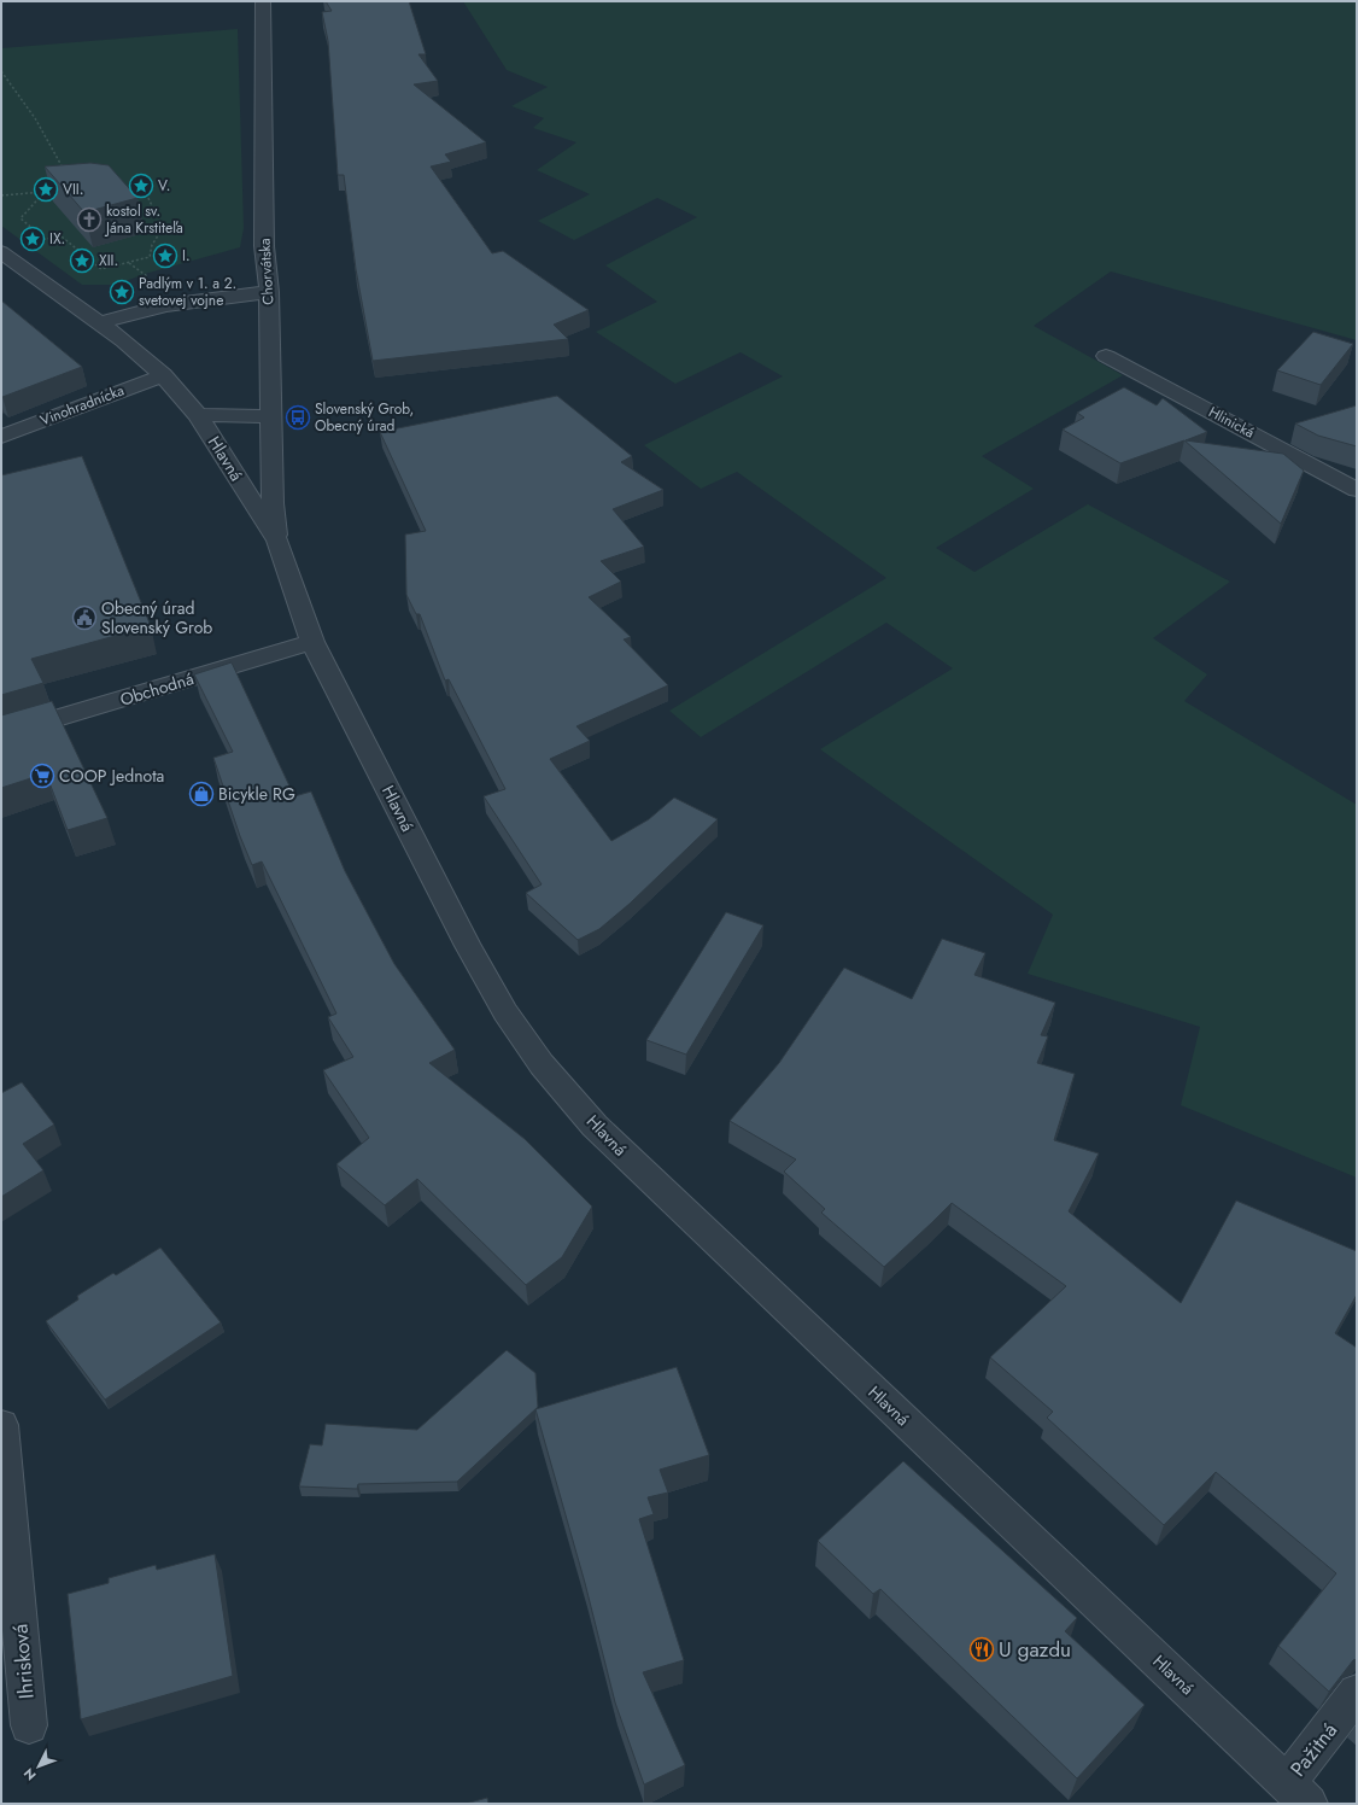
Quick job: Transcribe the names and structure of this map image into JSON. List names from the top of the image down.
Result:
{
  "streets": {
    "street": [
      "Chorvátska",
      "Vinohradnícka",
      "Hlinická",
      "Hlavná",
      "Obchodná",
      "Ihrisková",
      "Pažitná"
    ]
  },
  "crossings": [
    ["Chorvátska", "Hlavná"],
    ["Vinohradnícka", "Hlavná"],
    ["Hlavná", "Obchodná"],
    ["Hlavná", "Pažitná"]
  ],
  "places": {
    "place": [
      "V.",
      "VII.",
      "IX.",
      "I.",
      "XII.",
      "Padlým v 1. a 2. svetovej vojne"
    ],
    "church": ["kostol sv. Jána Krstiteľa"],
    "bus stop": ["Slovenský Grob, Obecný úrad"],
    "public building": ["Obecný úrad Slovenský Grob"],
    "supermarket": ["COOP Jednota"],
    "shop": ["Bicykle RG"],
    "restaurant": ["U gazdu"]
  },
  "north": "bottom left"
}
